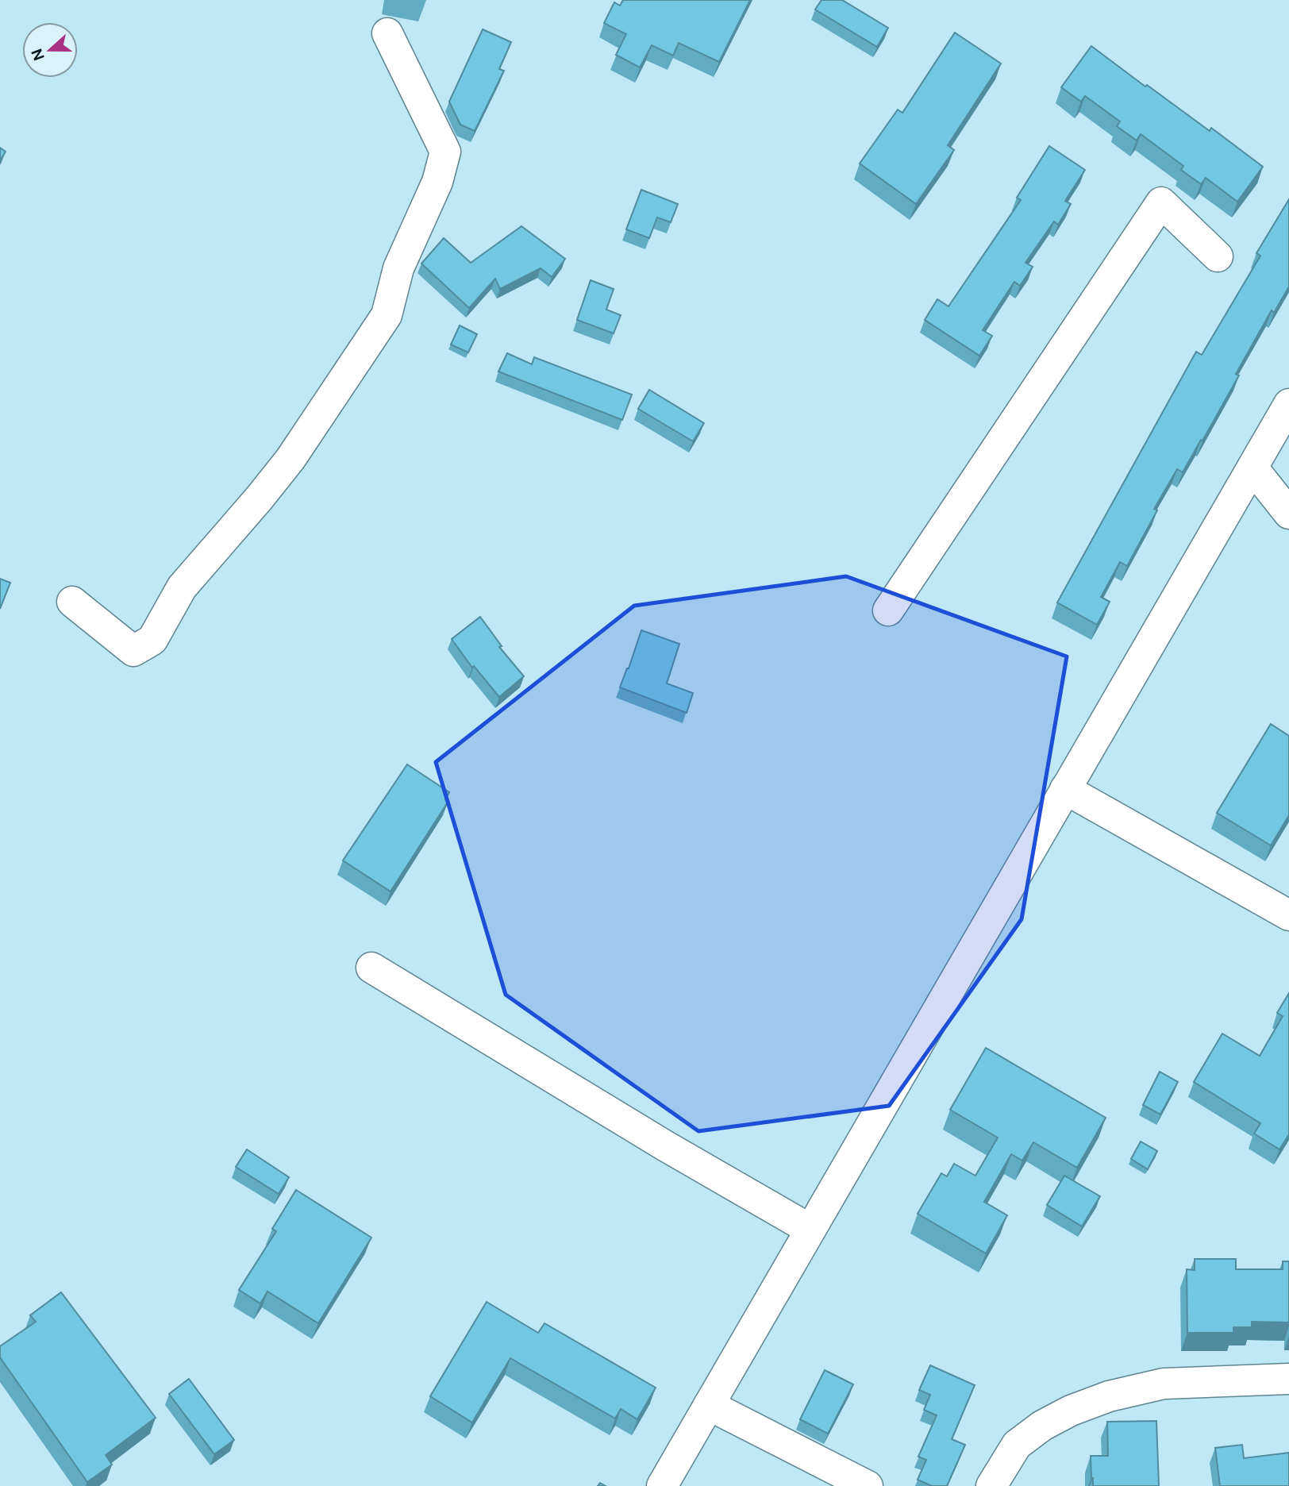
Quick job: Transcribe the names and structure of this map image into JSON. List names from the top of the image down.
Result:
{
  "north": "left"
}
